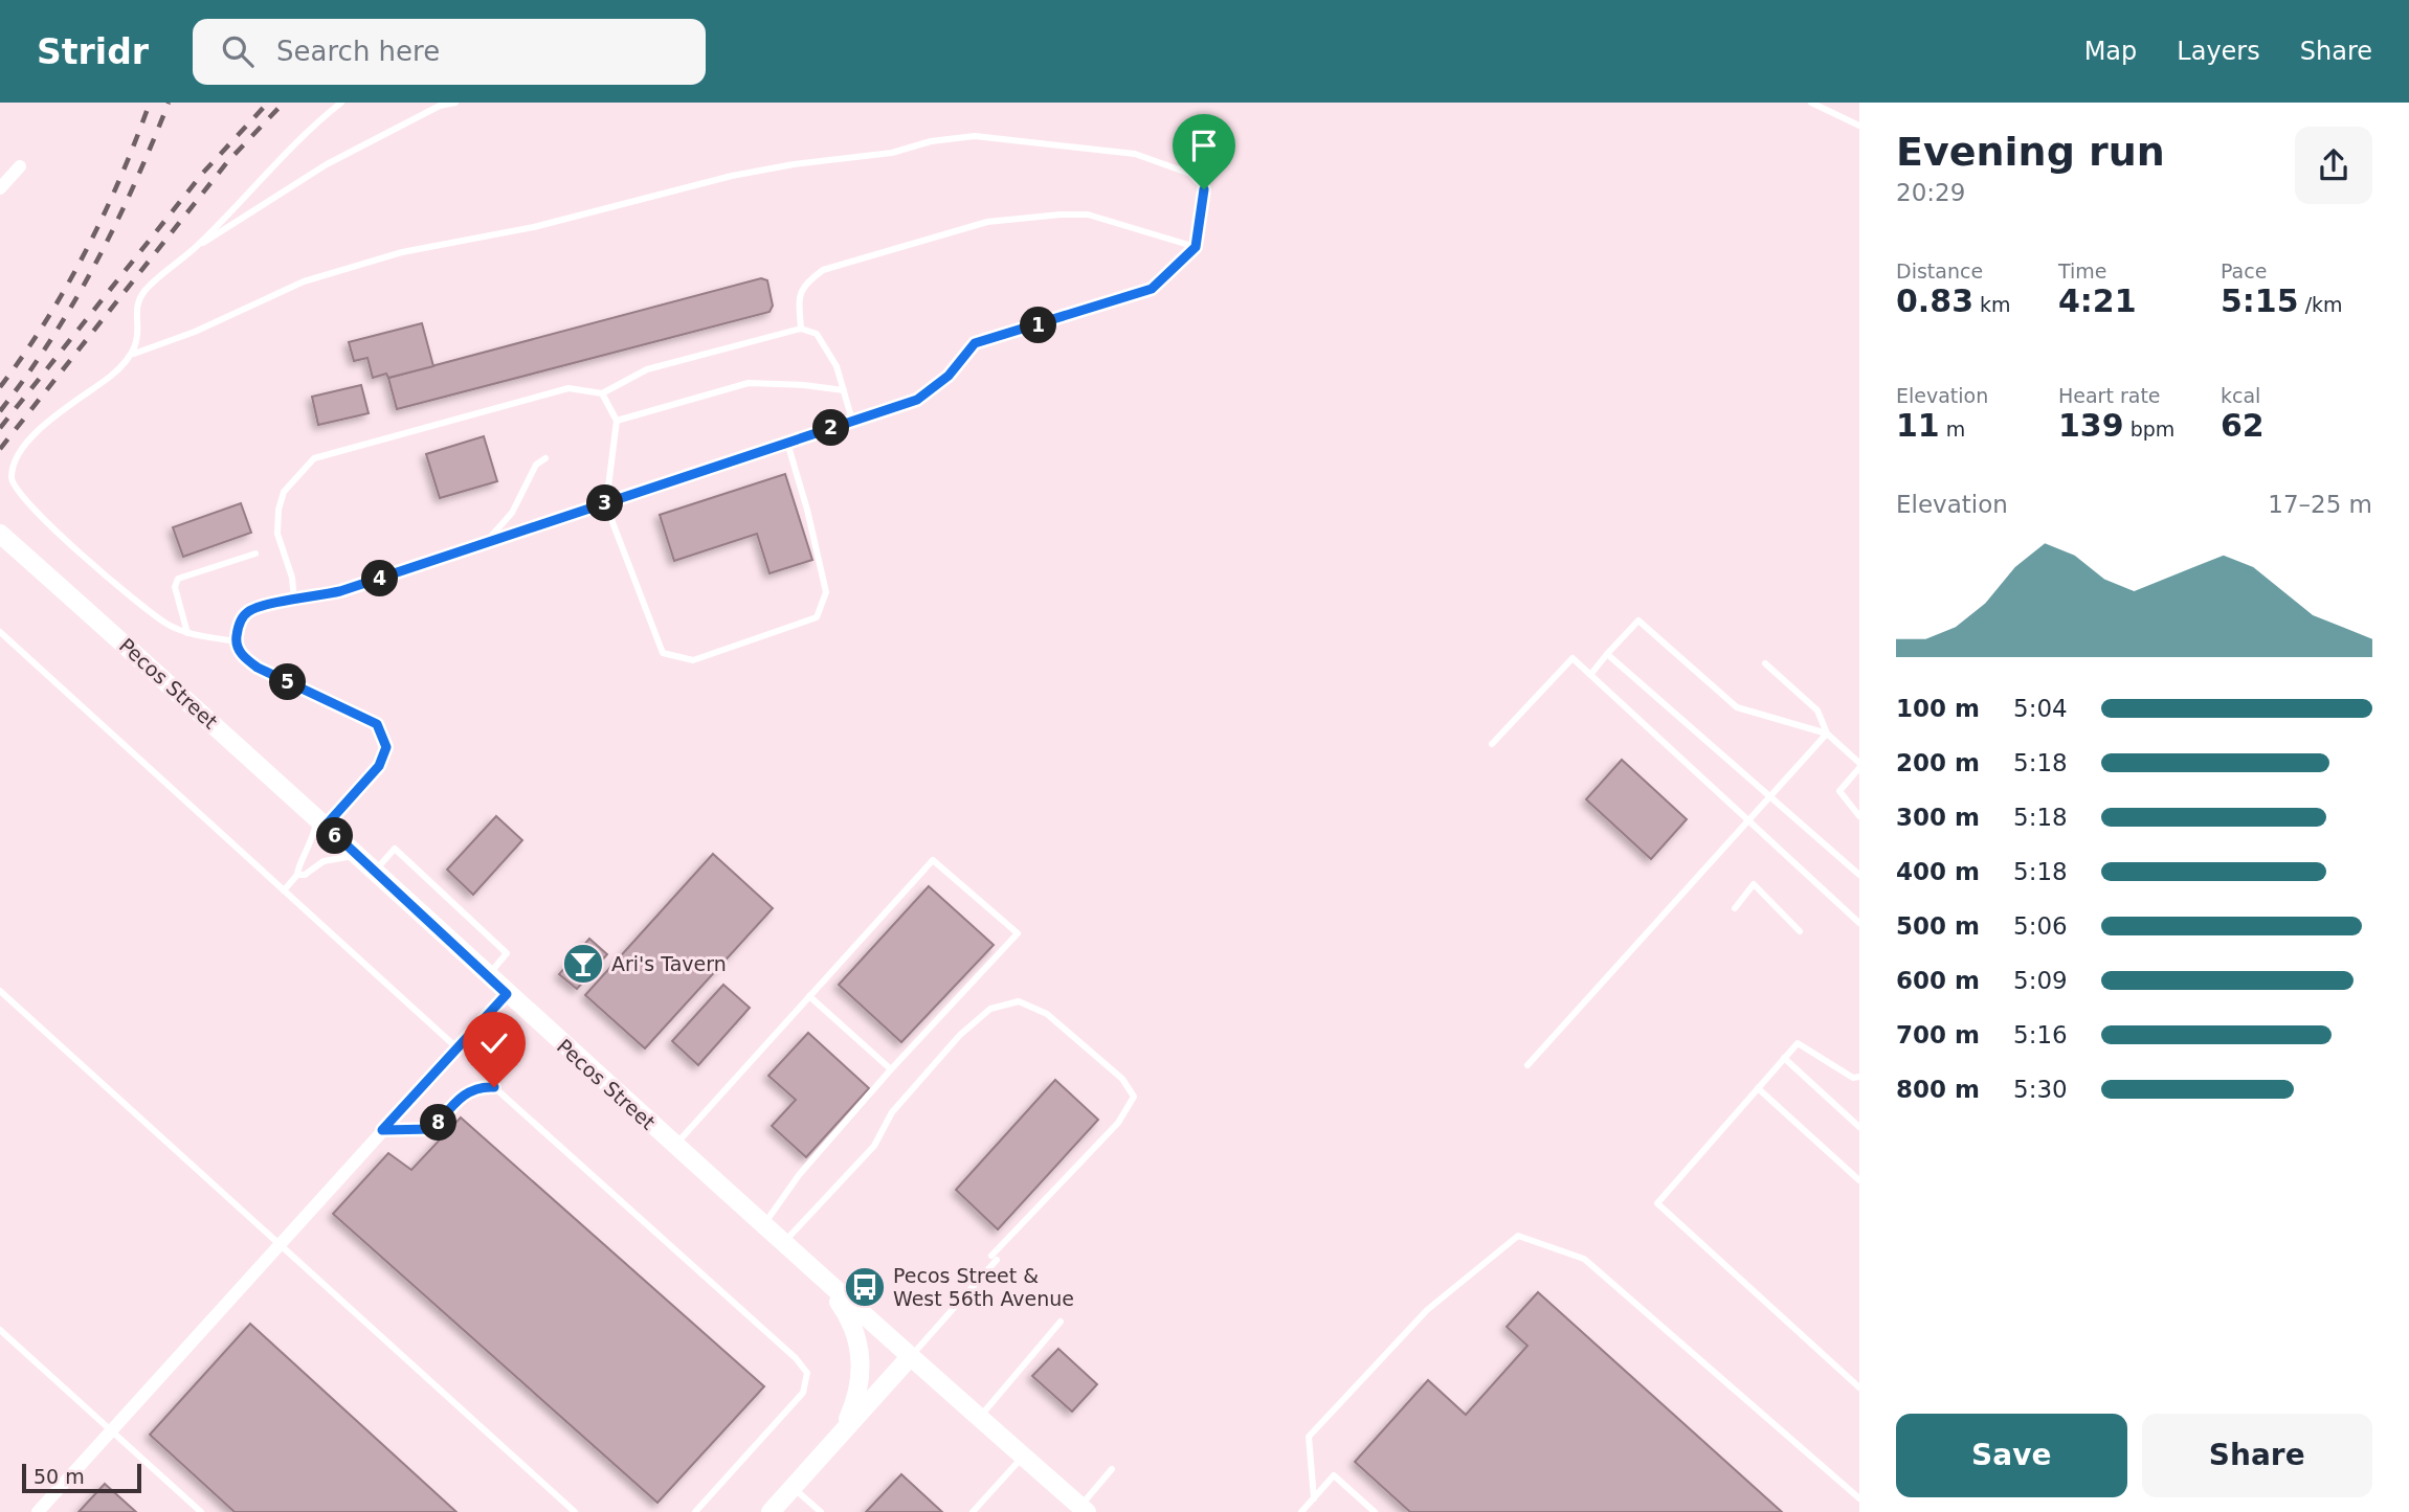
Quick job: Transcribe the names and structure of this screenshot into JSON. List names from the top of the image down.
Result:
{
  "streets": {
    "main road": ["Pecos Street"]
  },
  "places": {
    "bar": ["Ari's Tavern"],
    "bus stop": ["Pecos Street & West 56th Avenue"]
  },
  "scale_bar": "50 m",
  "page": {
    "header": "Stridr",
    "search": "Search here",
    "nav": ["Map", "Layers", "Share"],
    "heading": ["Evening run", "20:29"],
    "stats": [
      ["Distance", "0.83 km"],
      ["Time", "4:21"],
      ["Pace", "5:15 /km"],
      ["Elevation", "11 m"],
      ["Heart rate", "139 bpm"],
      ["kcal", "62"]
    ],
    "pins": [
      "1",
      "2",
      "3",
      "4",
      "5",
      "6",
      "8"
    ],
    "chart": ["Elevation", "17–25 m"],
    "list": [
      {
        "name": "100 m",
        "note": "5:04"
      },
      {
        "name": "200 m",
        "note": "5:18"
      },
      {
        "name": "300 m",
        "note": "5:18"
      },
      {
        "name": "400 m",
        "note": "5:18"
      },
      {
        "name": "500 m",
        "note": "5:06"
      },
      {
        "name": "600 m",
        "note": "5:09"
      },
      {
        "name": "700 m",
        "note": "5:16"
      },
      {
        "name": "800 m",
        "note": "5:30"
      }
    ],
    "buttons": ["Save", "Share"],
    "scale": "50 m"
  }
}
